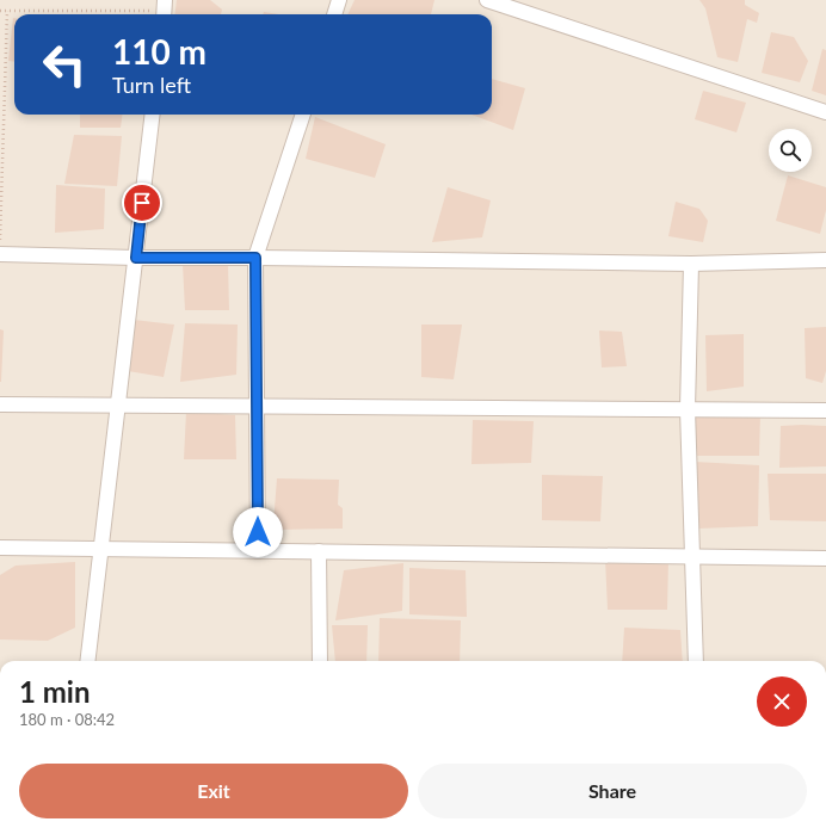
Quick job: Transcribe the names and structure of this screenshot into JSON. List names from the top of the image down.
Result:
{
  "page": {
    "turn": ["110 m", "Turn left"],
    "heading": ["1 min", "180 m · 08:42"],
    "buttons": ["Exit", "Share"]
  }
}
